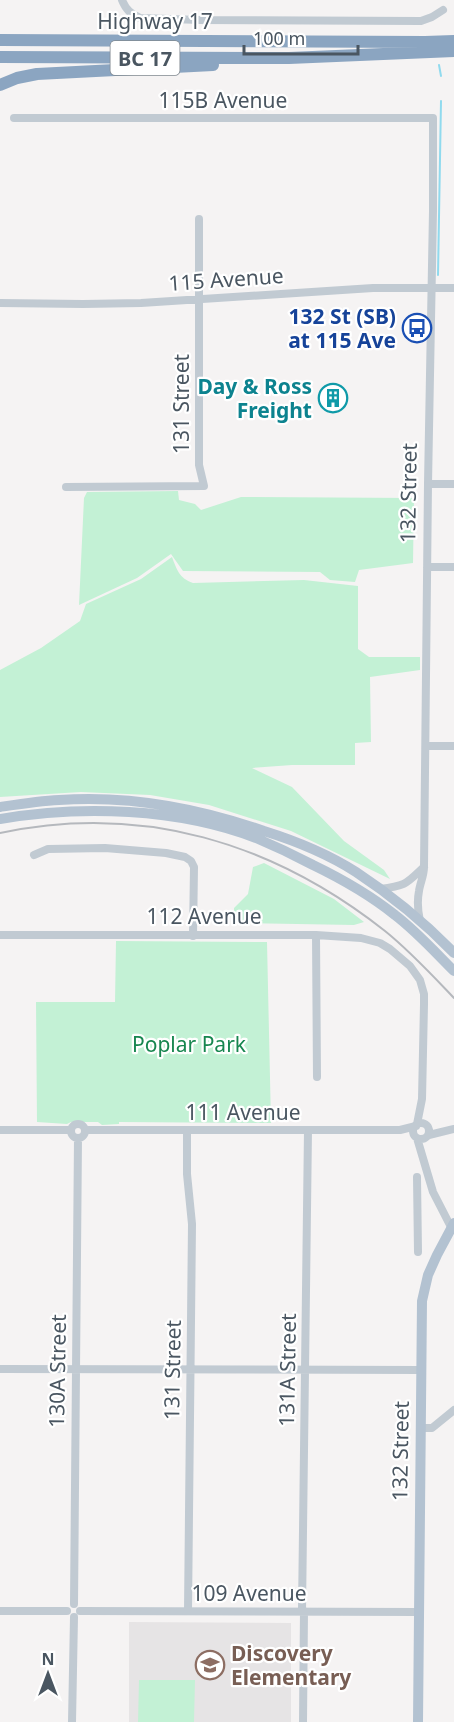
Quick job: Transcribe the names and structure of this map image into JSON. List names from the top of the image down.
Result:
{
  "streets": {
    "highway": ["Highway 17", "BC 17"],
    "main road": ["132 Street"],
    "street": [
      "115B Avenue",
      "115 Avenue",
      "131 Street",
      "112 Avenue",
      "111 Avenue",
      "131A Street",
      "130A Street",
      "109 Avenue"
    ]
  },
  "crossings": [
    ["115B Avenue", "132 Street"],
    ["115 Avenue", "131 Street"],
    ["115 Avenue", "132 Street"],
    ["131 Street", "111 Avenue"],
    ["131 Street", "109 Avenue"],
    ["132 Street", "112 Avenue"],
    ["132 Street", "111 Avenue"],
    ["132 Street", "109 Avenue"],
    ["111 Avenue", "131A Street"],
    ["111 Avenue", "130A Street"],
    ["131A Street", "109 Avenue"],
    ["130A Street", "109 Avenue"]
  ],
  "parks": ["Poplar Park"],
  "places": {
    "bus stop": ["132 St (SB) at 115 Ave"],
    "building": ["Day & Ross Freight"],
    "school or university": ["Discovery Elementary"]
  },
  "scale_bar": "100 m",
  "north": "top"
}
